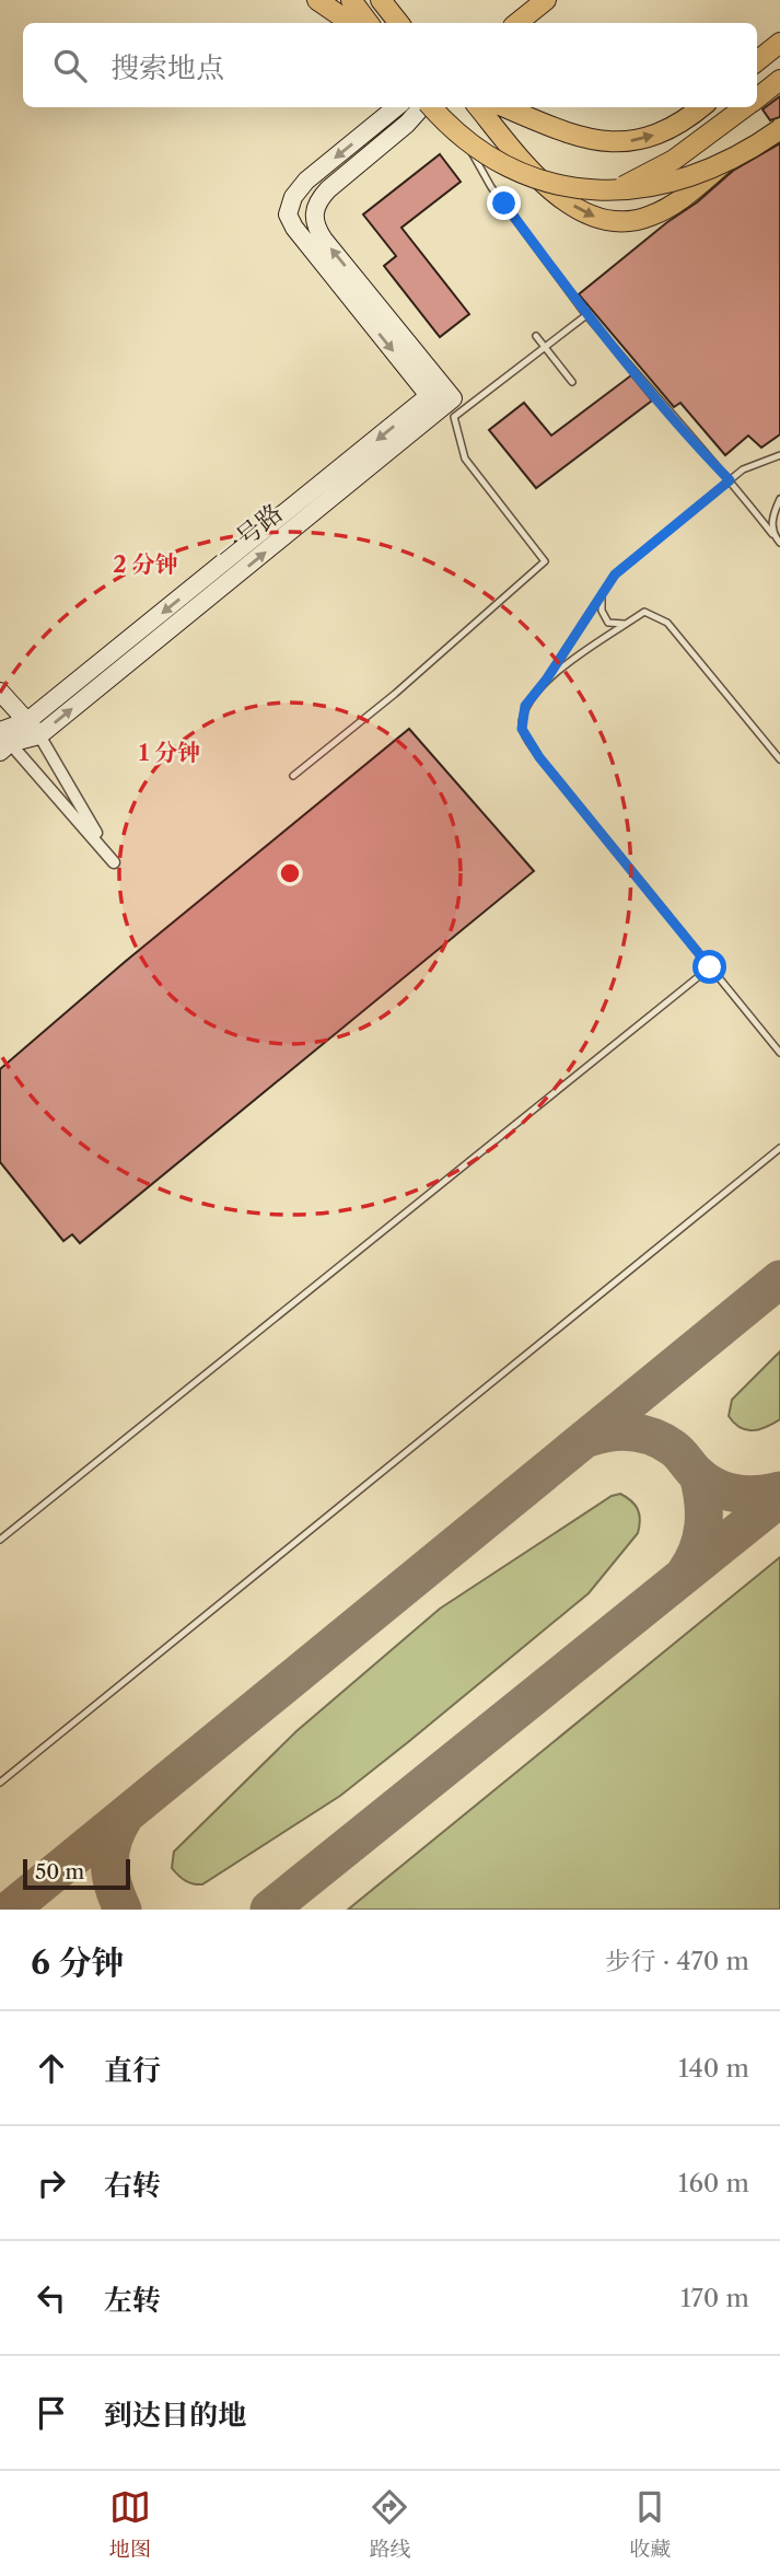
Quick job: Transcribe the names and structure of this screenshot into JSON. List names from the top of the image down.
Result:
{
  "streets": {
    "main road": ["一号路"]
  },
  "scale_bar": "50 m",
  "page": {
    "search": "搜索地点",
    "scale": "50 m",
    "heading": ["6 分钟", "步行 · 470 m"],
    "list": [
      ["直行", "140 m"],
      ["右转", "160 m"],
      ["左转", "170 m"],
      "到达目的地"
    ],
    "nav": ["地图", "路线", "收藏"]
  },
  "rings": ["2 分钟", "1 分钟"]
}
